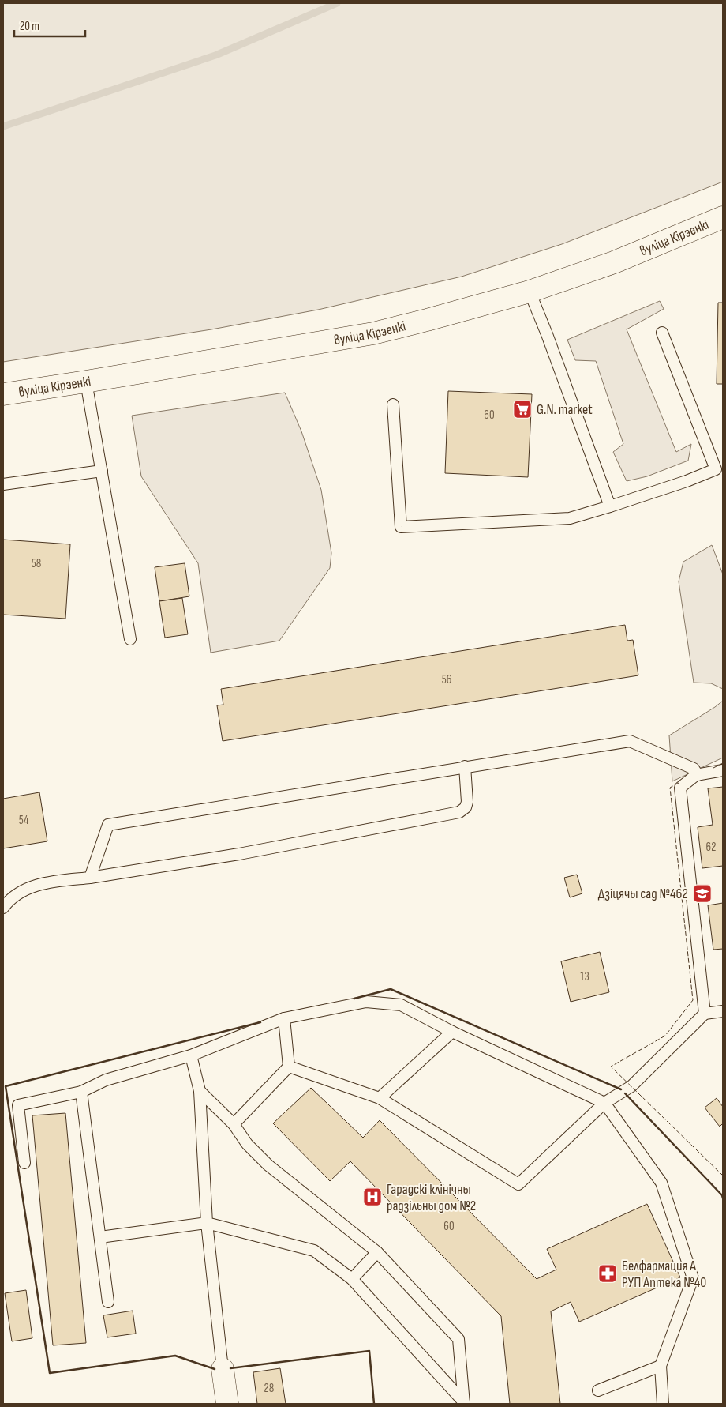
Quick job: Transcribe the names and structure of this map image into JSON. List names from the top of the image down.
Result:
{
  "streets": {
    "street": ["вуліца Кірэенкі"]
  },
  "places": {
    "supermarket": ["G.N. market"],
    "school or university": ["Дзіцячы сад №462"],
    "hospital": ["Гарадскі клінічны радзільны дом №2"],
    "pharmacy": ["Белфармация А РУП Аптека №40"]
  },
  "house_numbers": [
    "60",
    "58",
    "56",
    "54",
    "62",
    "13",
    "60",
    "28"
  ],
  "scale_bar": "20 m"
}
